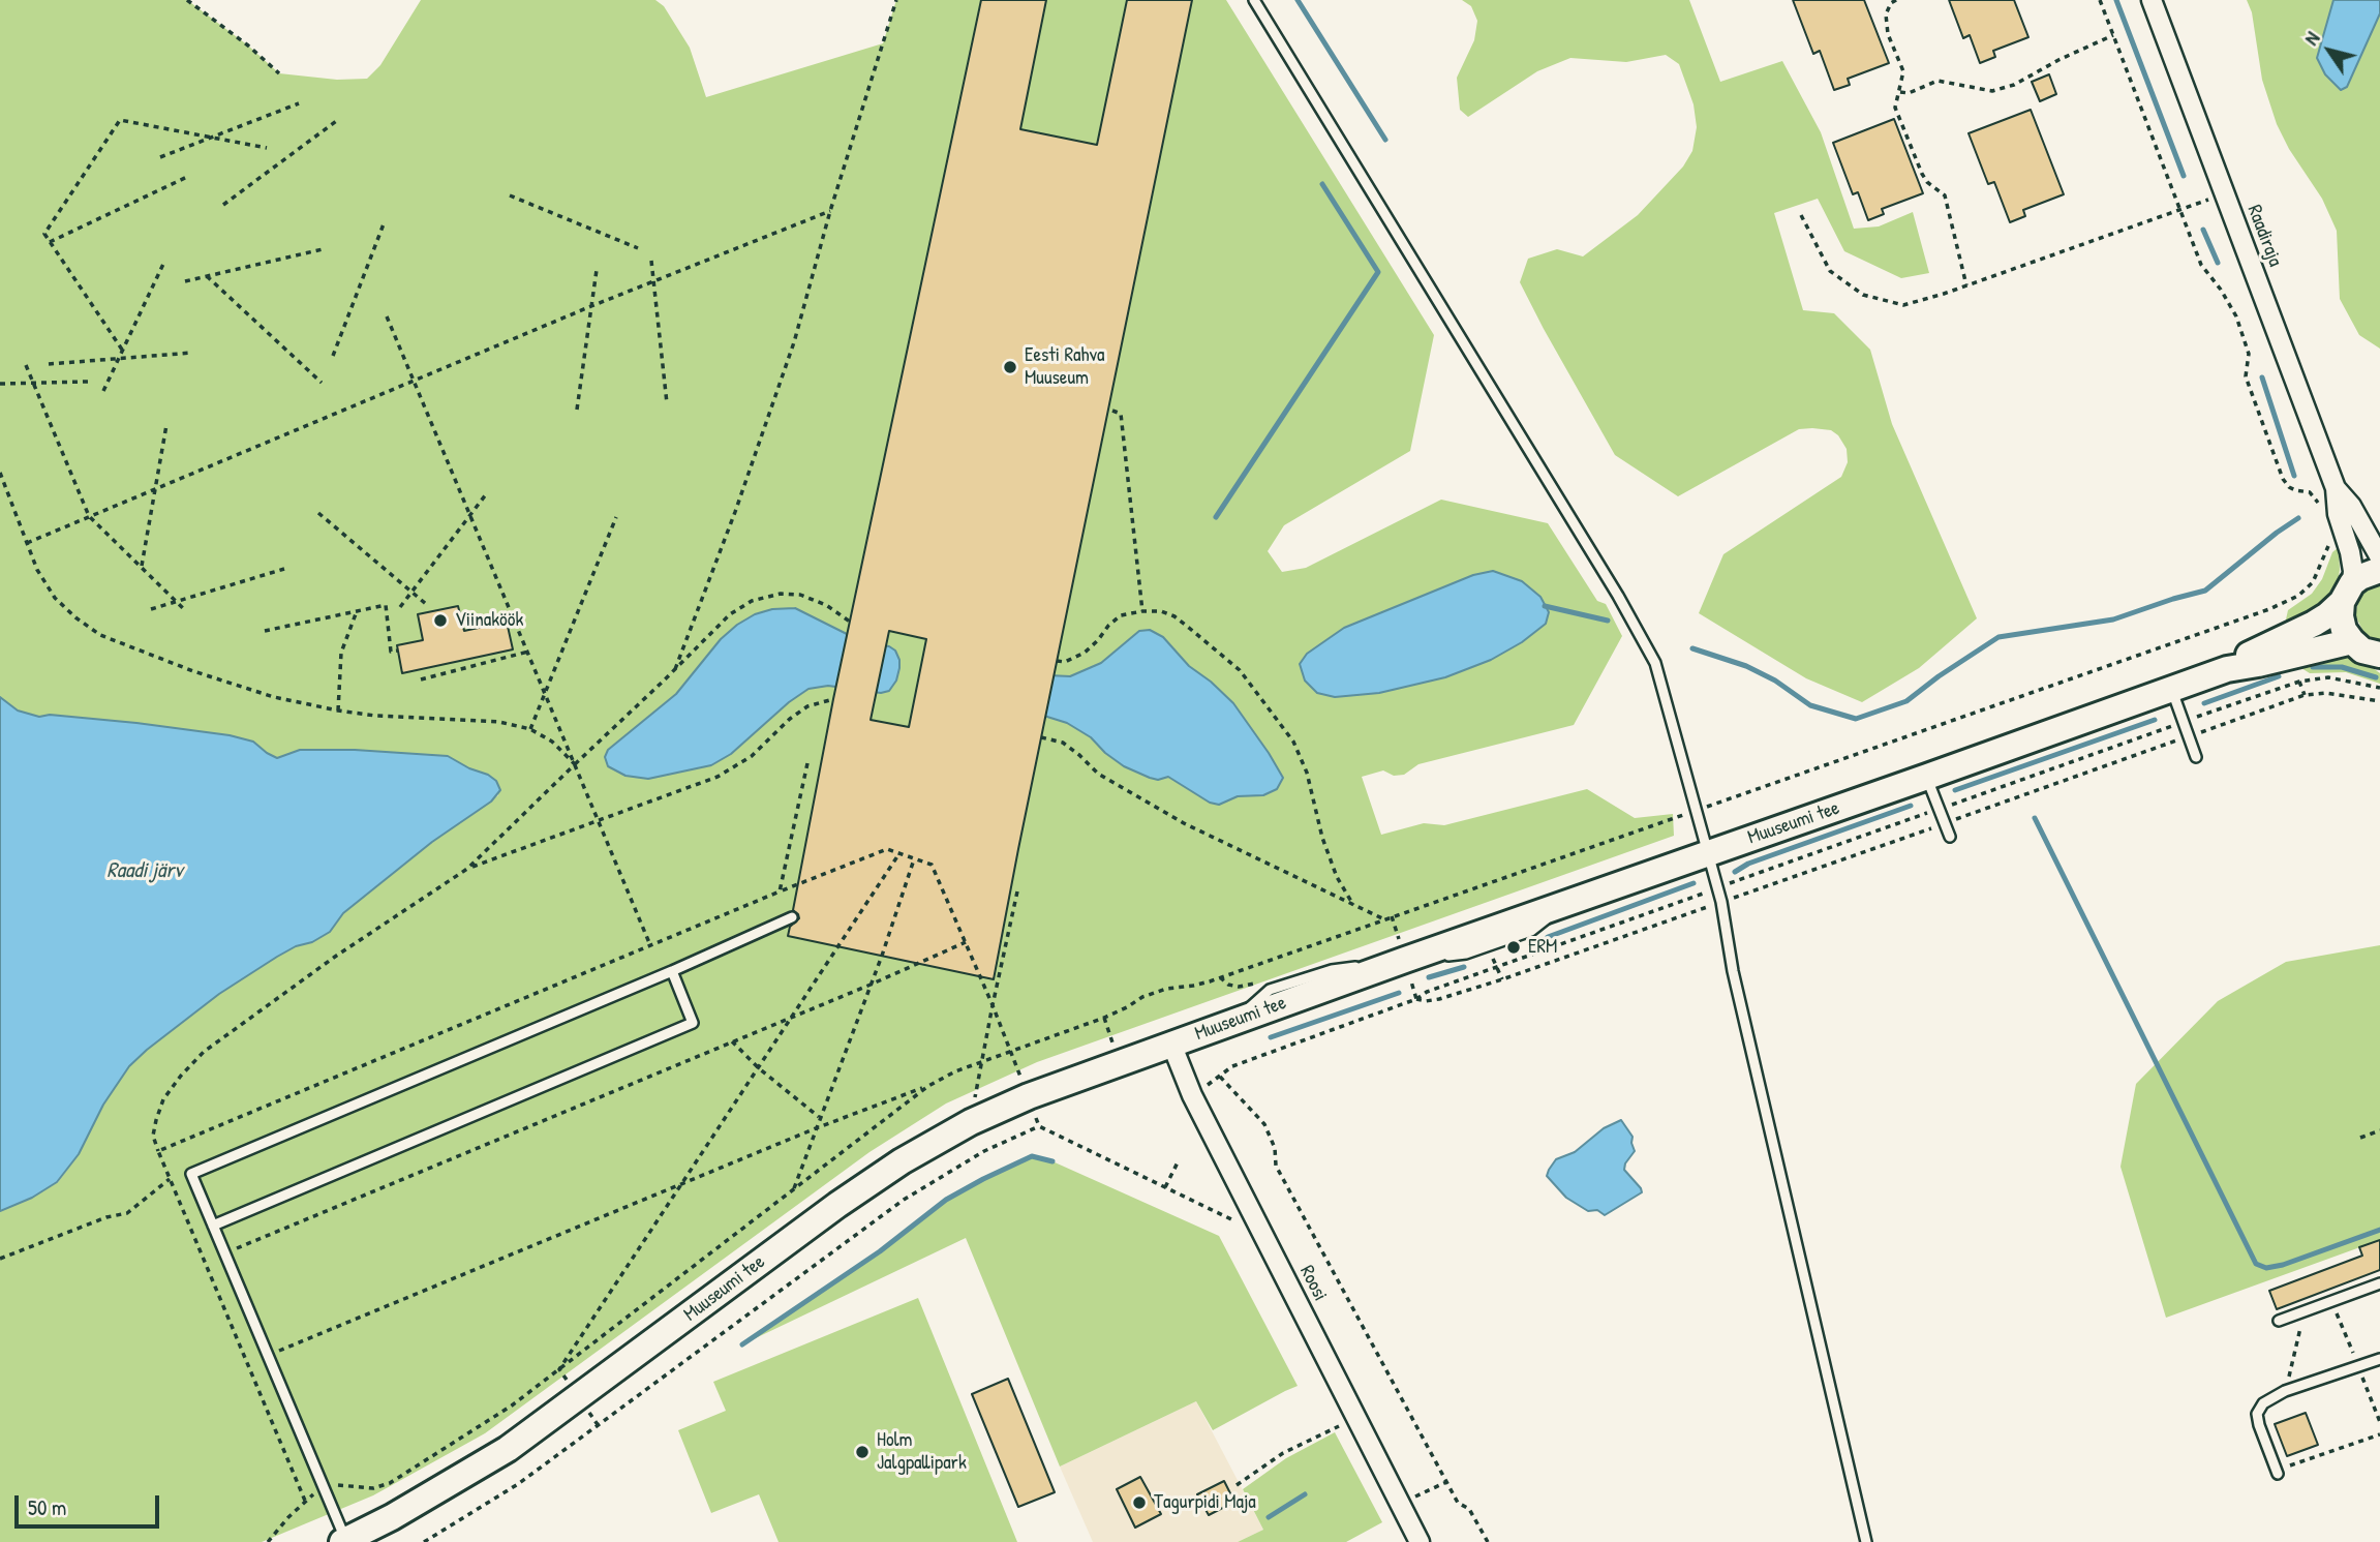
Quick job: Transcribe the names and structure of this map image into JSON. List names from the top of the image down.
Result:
{
  "streets": {
    "street": ["Raadiraja", "Muuseumi tee", "Roosi"]
  },
  "crossings": [
    ["Raadiraja", "Muuseumi tee"],
    ["Muuseumi tee", "Roosi"]
  ],
  "water": ["Raadi järv"],
  "places": [
    "Eesti Rahva Muuseum",
    "Viinaköök",
    "ERM",
    "Holm Jalgpallipark",
    "Tagurpidi Maja"
  ],
  "scale_bar": "50 m",
  "north": "top left"
}
